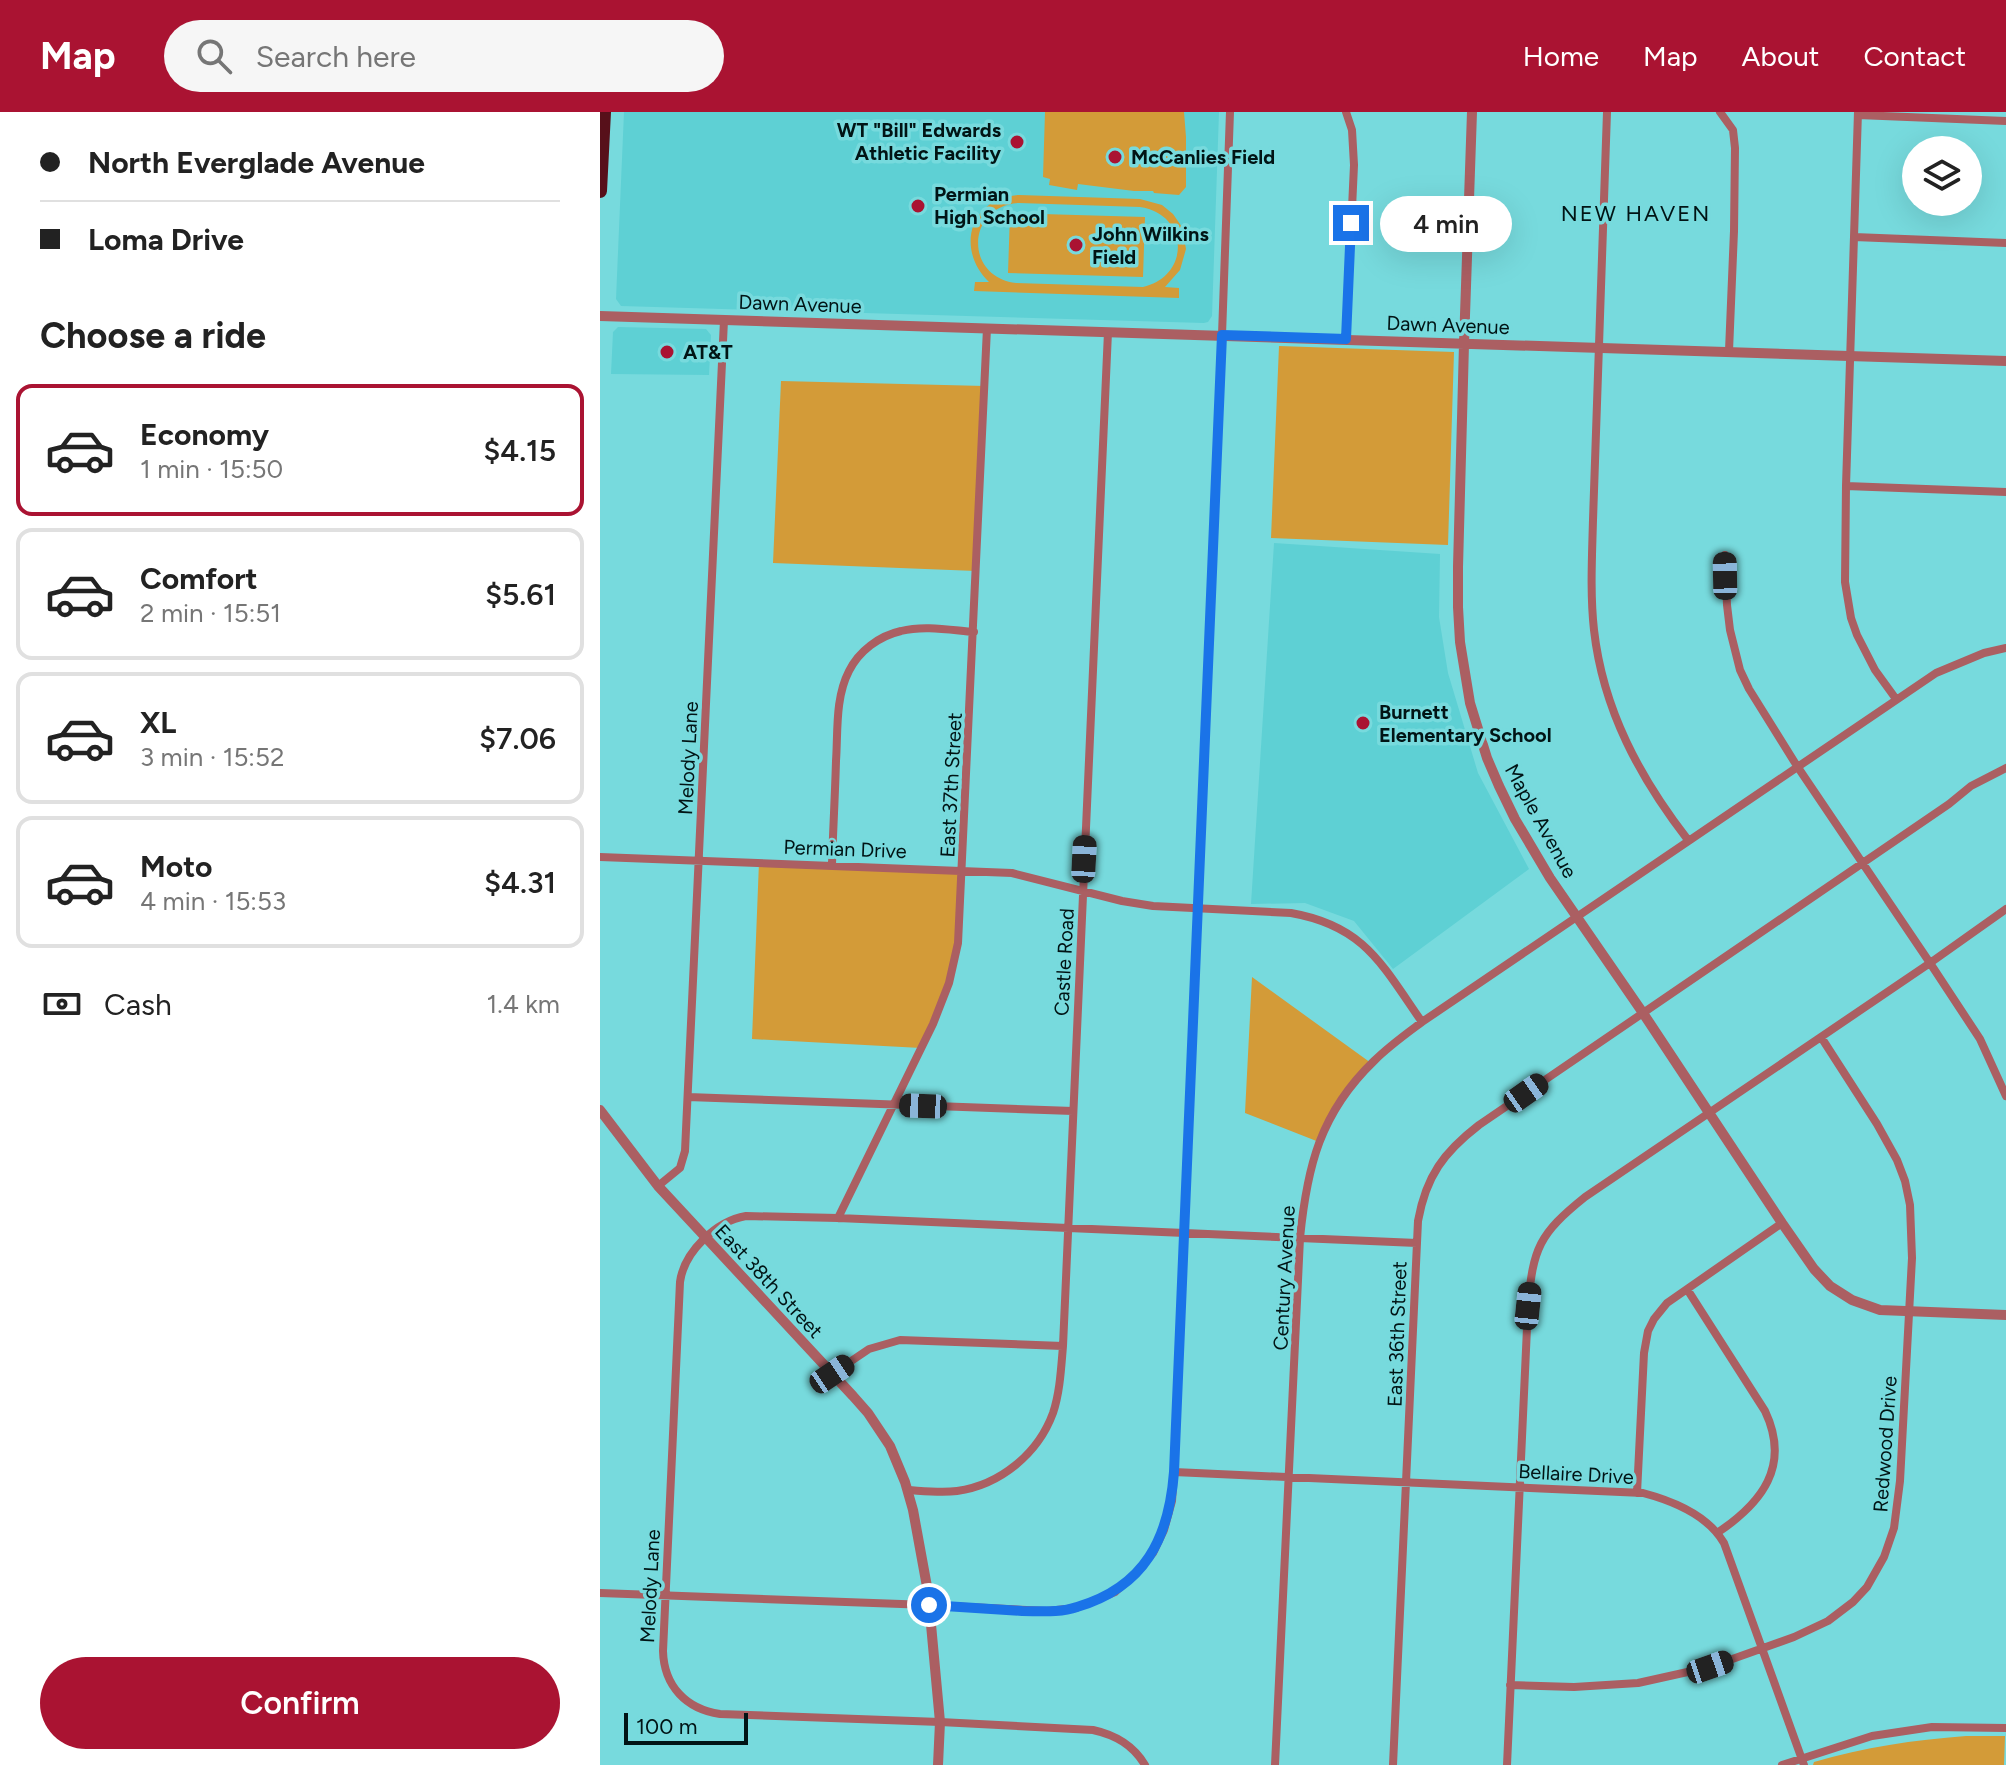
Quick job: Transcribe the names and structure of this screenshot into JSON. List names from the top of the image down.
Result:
{
  "streets": {
    "street": [
      "Dawn Avenue",
      "Melody Lane",
      "East 37th Street",
      "Maple Avenue",
      "Permian Drive",
      "Castle Road",
      "Century Avenue",
      "East 38th Street",
      "East 36th Street",
      "Redwood Drive",
      "Bellaire Drive"
    ]
  },
  "crossings": [
    ["Dawn Avenue", "Melody Lane"],
    ["Dawn Avenue", "East 37th Street"],
    ["Dawn Avenue", "Maple Avenue"],
    ["Dawn Avenue", "Castle Road"],
    ["Melody Lane", "Permian Drive"],
    ["Melody Lane", "East 38th Street"],
    ["East 37th Street", "Permian Drive"],
    ["Maple Avenue", "Century Avenue"],
    ["Maple Avenue", "East 36th Street"],
    ["Maple Avenue", "Redwood Drive"],
    ["Permian Drive", "Castle Road"],
    ["Permian Drive", "Century Avenue"],
    ["Castle Road", "East 38th Street"],
    ["Century Avenue", "Bellaire Drive"],
    ["East 36th Street", "Bellaire Drive"],
    ["Redwood Drive", "Bellaire Drive"]
  ],
  "districts": ["NEW HAVEN"],
  "places": [
    "WT \"Bill\" Edwards Athletic Facility",
    "McCanlies Field",
    "Permian High School",
    "John Wilkins Field",
    "AT&T",
    "Burnett Elementary School"
  ],
  "scale_bar": "100 m",
  "page": {
    "header": "Map",
    "search": "Search here",
    "nav": [
      "Home",
      "Map",
      "About",
      "Contact"
    ],
    "banner": ["North Everglade Avenue", "Loma Drive"],
    "bubble": "4 min",
    "heading": "Choose a ride",
    "list": [
      {
        "name": "Economy",
        "note": "1 min · 15:50",
        "value": "$4.15"
      },
      {
        "name": "Comfort",
        "note": "2 min · 15:51",
        "value": "$5.61"
      },
      {
        "name": "XL",
        "note": "3 min · 15:52",
        "value": "$7.06"
      },
      {
        "name": "Moto",
        "note": "4 min · 15:53",
        "value": "$4.31"
      }
    ],
    "pay": ["Cash", "1.4 km"],
    "buttons": "Confirm",
    "scale": "100 m"
  }
}
